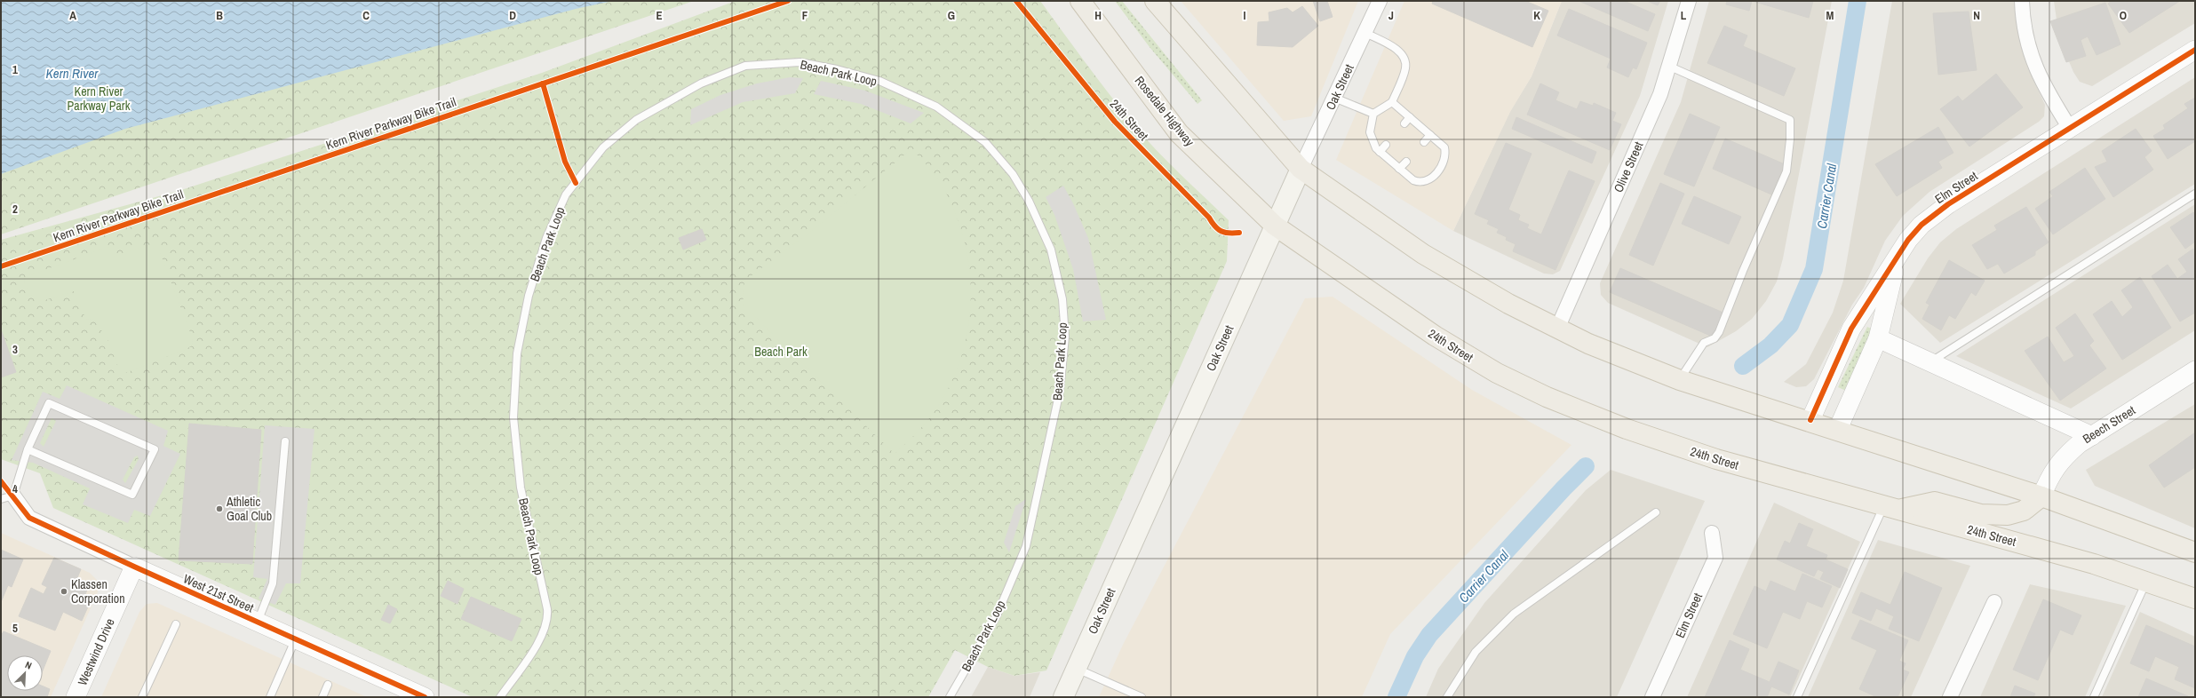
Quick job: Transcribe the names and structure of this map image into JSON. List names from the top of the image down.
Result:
{
  "streets": {
    "main road": ["Oak Street", "Rosedale Highway", "24th Street"],
    "street": [
      "Olive Street",
      "Elm Street",
      "Beech Street",
      "West 21st Street",
      "Westwind Drive"
    ],
    "lane": ["Beach Park Loop"],
    "cycle path": ["Kern River Parkway Bike Trail"]
  },
  "crossings": [
    ["Oak Street", "Rosedale Highway"],
    ["Oak Street", "24th Street"],
    ["Rosedale Highway", "24th Street"],
    ["West 21st Street", "Westwind Drive"]
  ],
  "water": ["Kern River", "Carrier Canal"],
  "parks": ["Kern River Parkway Park", "Beach Park"],
  "places": ["Athletic Goal Club", "Klassen Corporation"],
  "north": "top right",
  "grid": {
    "columns": [
      "A",
      "B",
      "C",
      "D",
      "E",
      "F",
      "G",
      "H",
      "I",
      "J",
      "K",
      "L",
      "M",
      "N",
      "O"
    ],
    "rows": [
      "1",
      "2",
      "3",
      "4",
      "5"
    ]
  }
}
